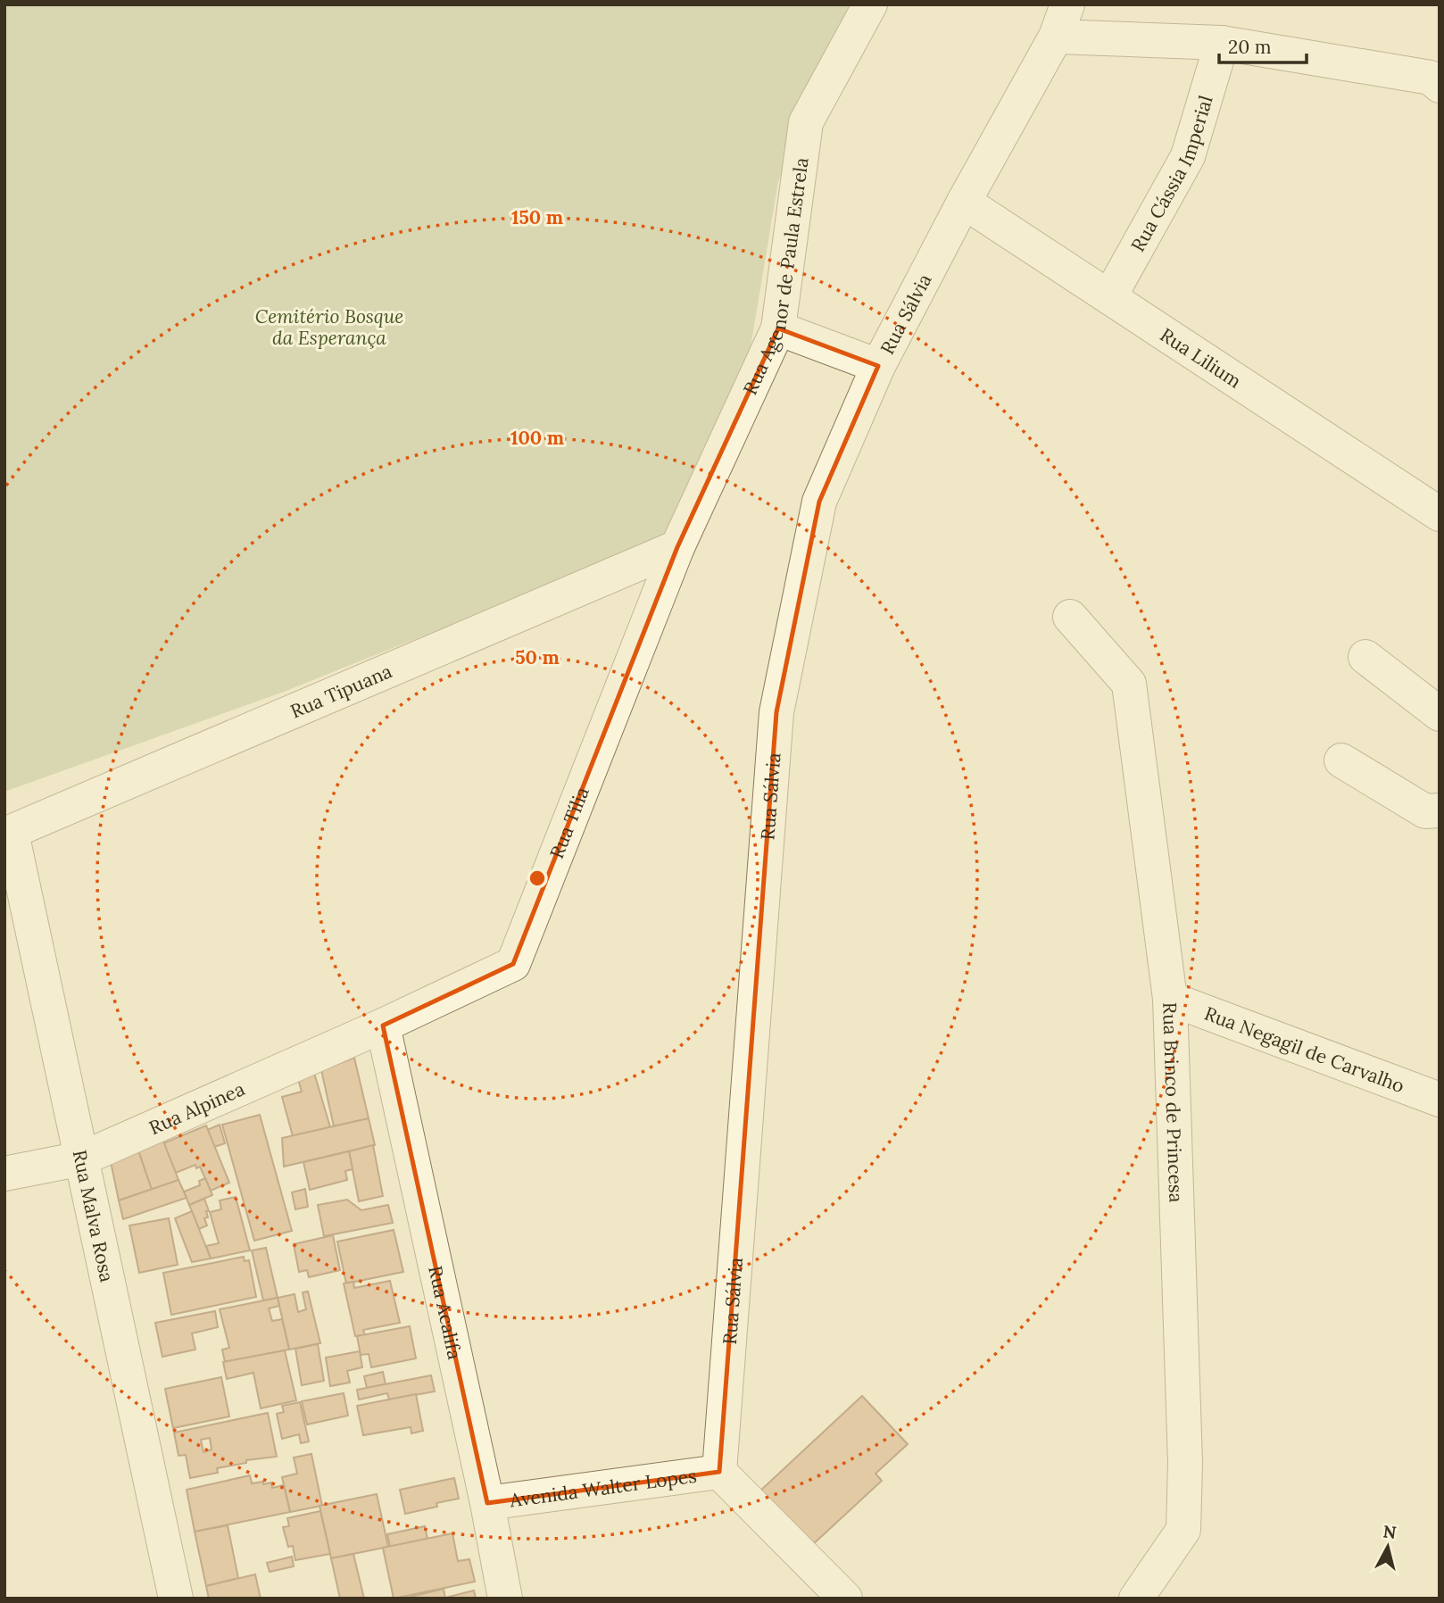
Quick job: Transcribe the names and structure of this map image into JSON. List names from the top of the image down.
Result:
{
  "streets": {
    "street": [
      "Rua Cássia Imperial",
      "Rua Agenor de Paula Estrela",
      "Rua Sálvia",
      "Rua Lilium",
      "Rua Tipuana",
      "Rua Tília",
      "Rua Negagil de Carvalho",
      "Rua Brinco de Princesa",
      "Rua Alpinea",
      "Rua Malva Rosa",
      "Rua Acalifa",
      "Avenida Walter Lopes"
    ]
  },
  "crossings": [
    ["Rua Cássia Imperial", "Rua Lilium"],
    ["Rua Agenor de Paula Estrela", "Rua Tipuana"],
    ["Rua Agenor de Paula Estrela", "Rua Tília"],
    ["Rua Sálvia", "Rua Lilium"],
    ["Rua Sálvia", "Avenida Walter Lopes"],
    ["Rua Tipuana", "Rua Tília"],
    ["Rua Tipuana", "Rua Malva Rosa"],
    ["Rua Tília", "Rua Alpinea"],
    ["Rua Tília", "Rua Acalifa"],
    ["Rua Negagil de Carvalho", "Rua Brinco de Princesa"],
    ["Rua Alpinea", "Rua Malva Rosa"],
    ["Rua Alpinea", "Rua Acalifa"],
    ["Rua Acalifa", "Avenida Walter Lopes"]
  ],
  "parks": ["Cemitério Bosque da Esperança"],
  "scale_bar": "20 m",
  "north": "top",
  "rings": ["150 m", "100 m", "50 m"]
}
